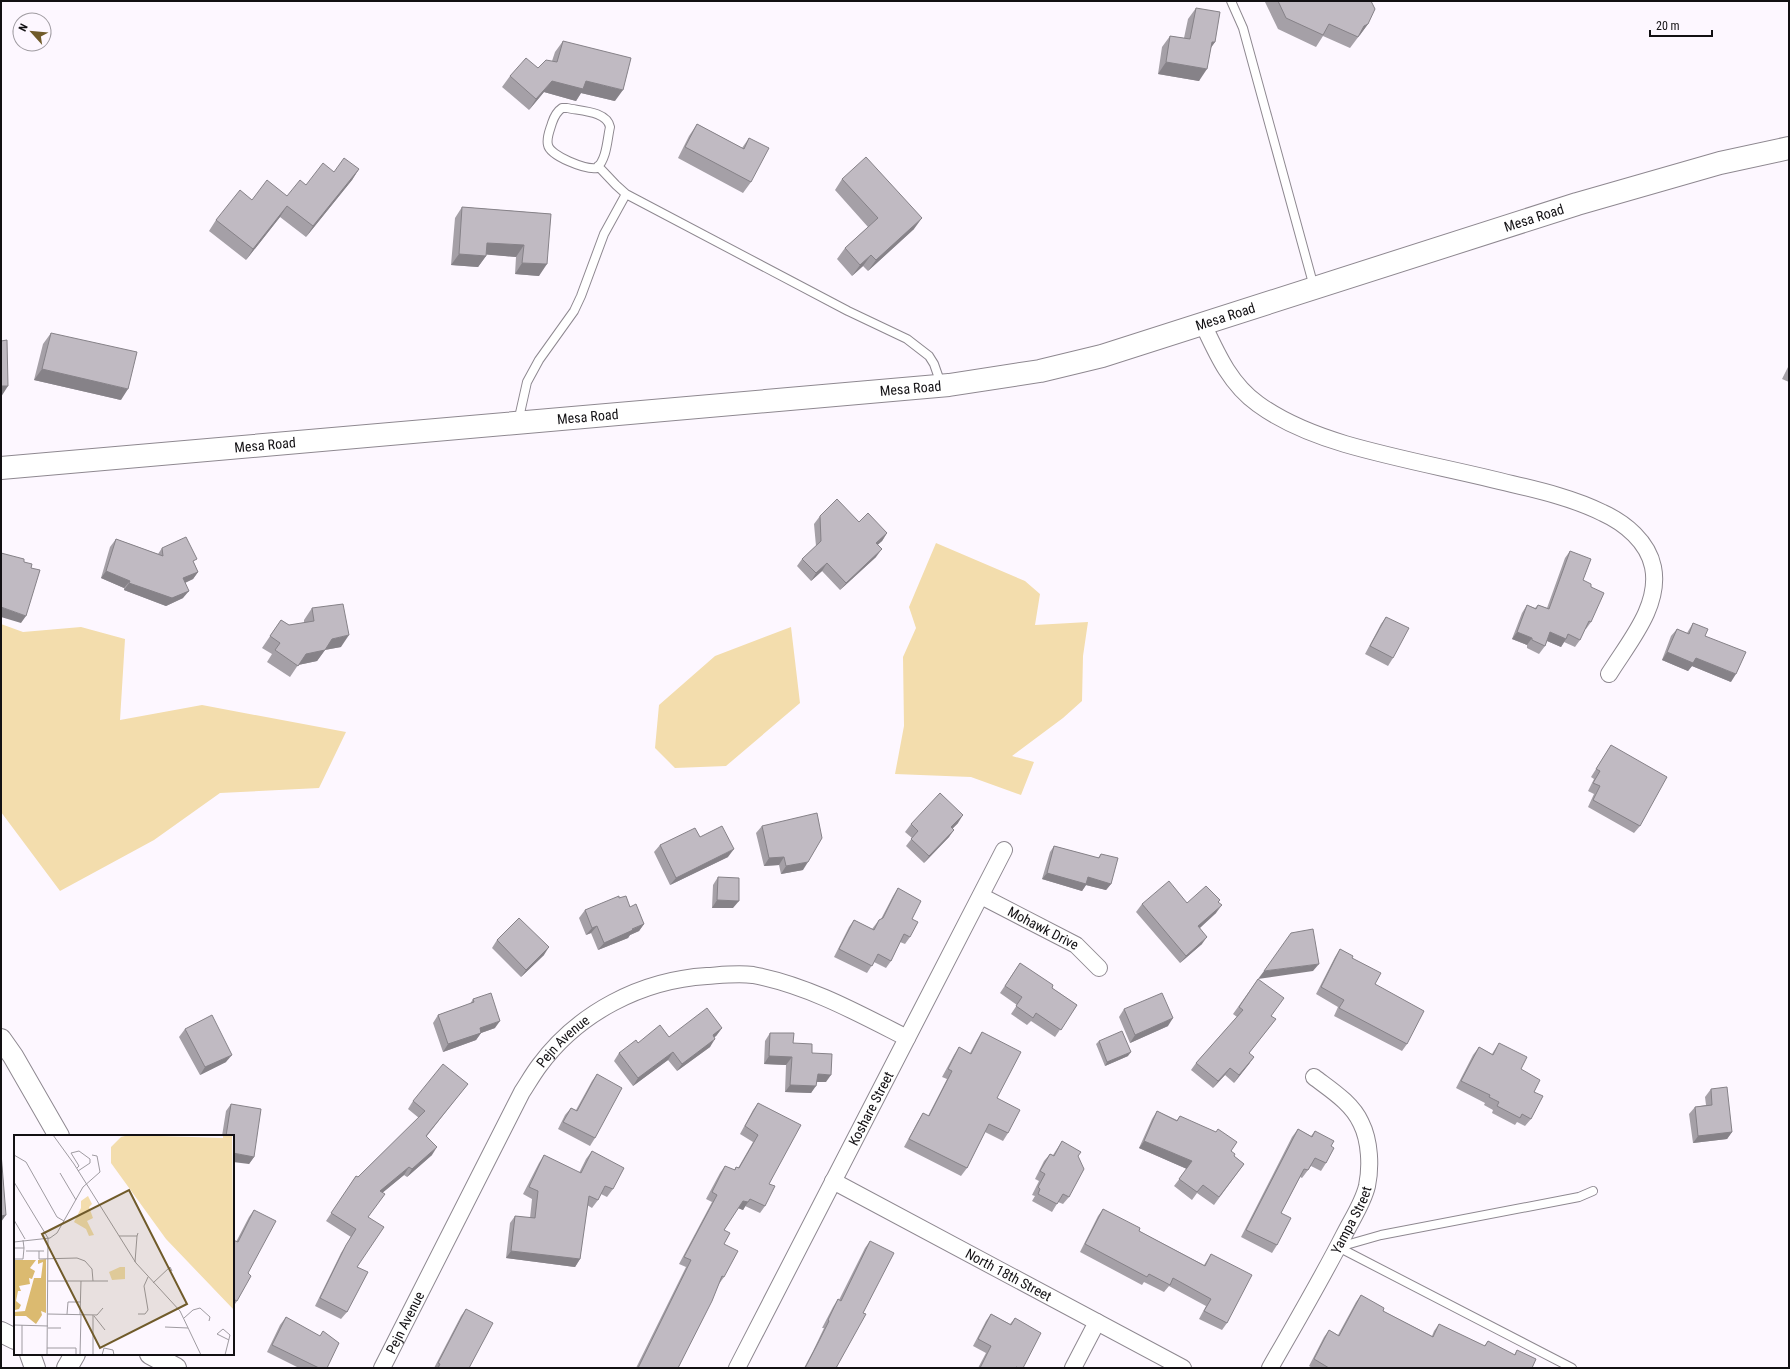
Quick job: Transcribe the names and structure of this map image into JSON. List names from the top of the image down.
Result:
{
  "streets": {
    "main road": ["Mesa Road"],
    "street": [
      "Mohawk Drive",
      "Pejn Avenue",
      "Koshare Street",
      "Yampa Street",
      "North 18th Street"
    ]
  },
  "crossings": [
    ["Mohawk Drive", "Koshare Street"],
    ["Pejn Avenue", "Koshare Street"],
    ["Koshare Street", "North 18th Street"]
  ],
  "scale_bar": "20 m",
  "north": "top left"
}
